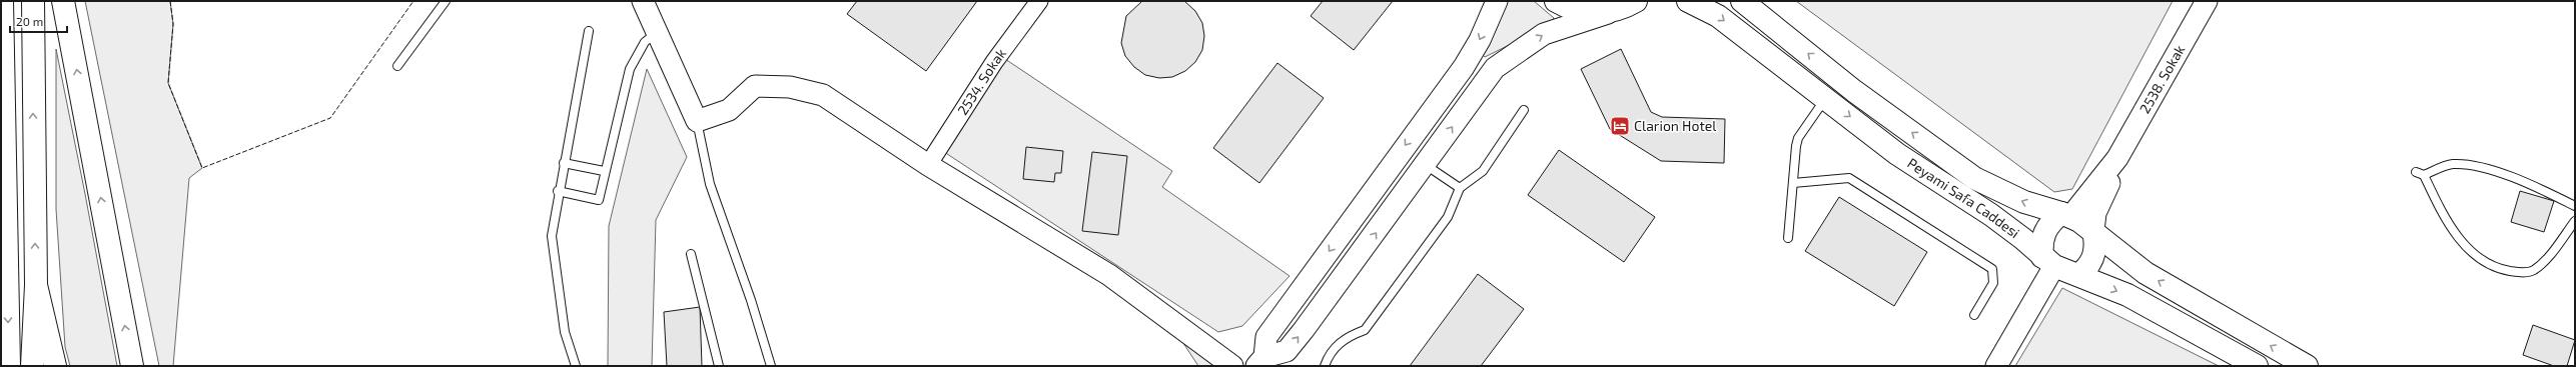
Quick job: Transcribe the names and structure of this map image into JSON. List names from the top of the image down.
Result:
{
  "streets": {
    "main road": ["Peyami Safa Caddesi"],
    "street": ["2538. Sokak", "2534. Sokak"]
  },
  "places": {
    "hotel": ["Clarion Hotel"]
  },
  "scale_bar": "20 m"
}
